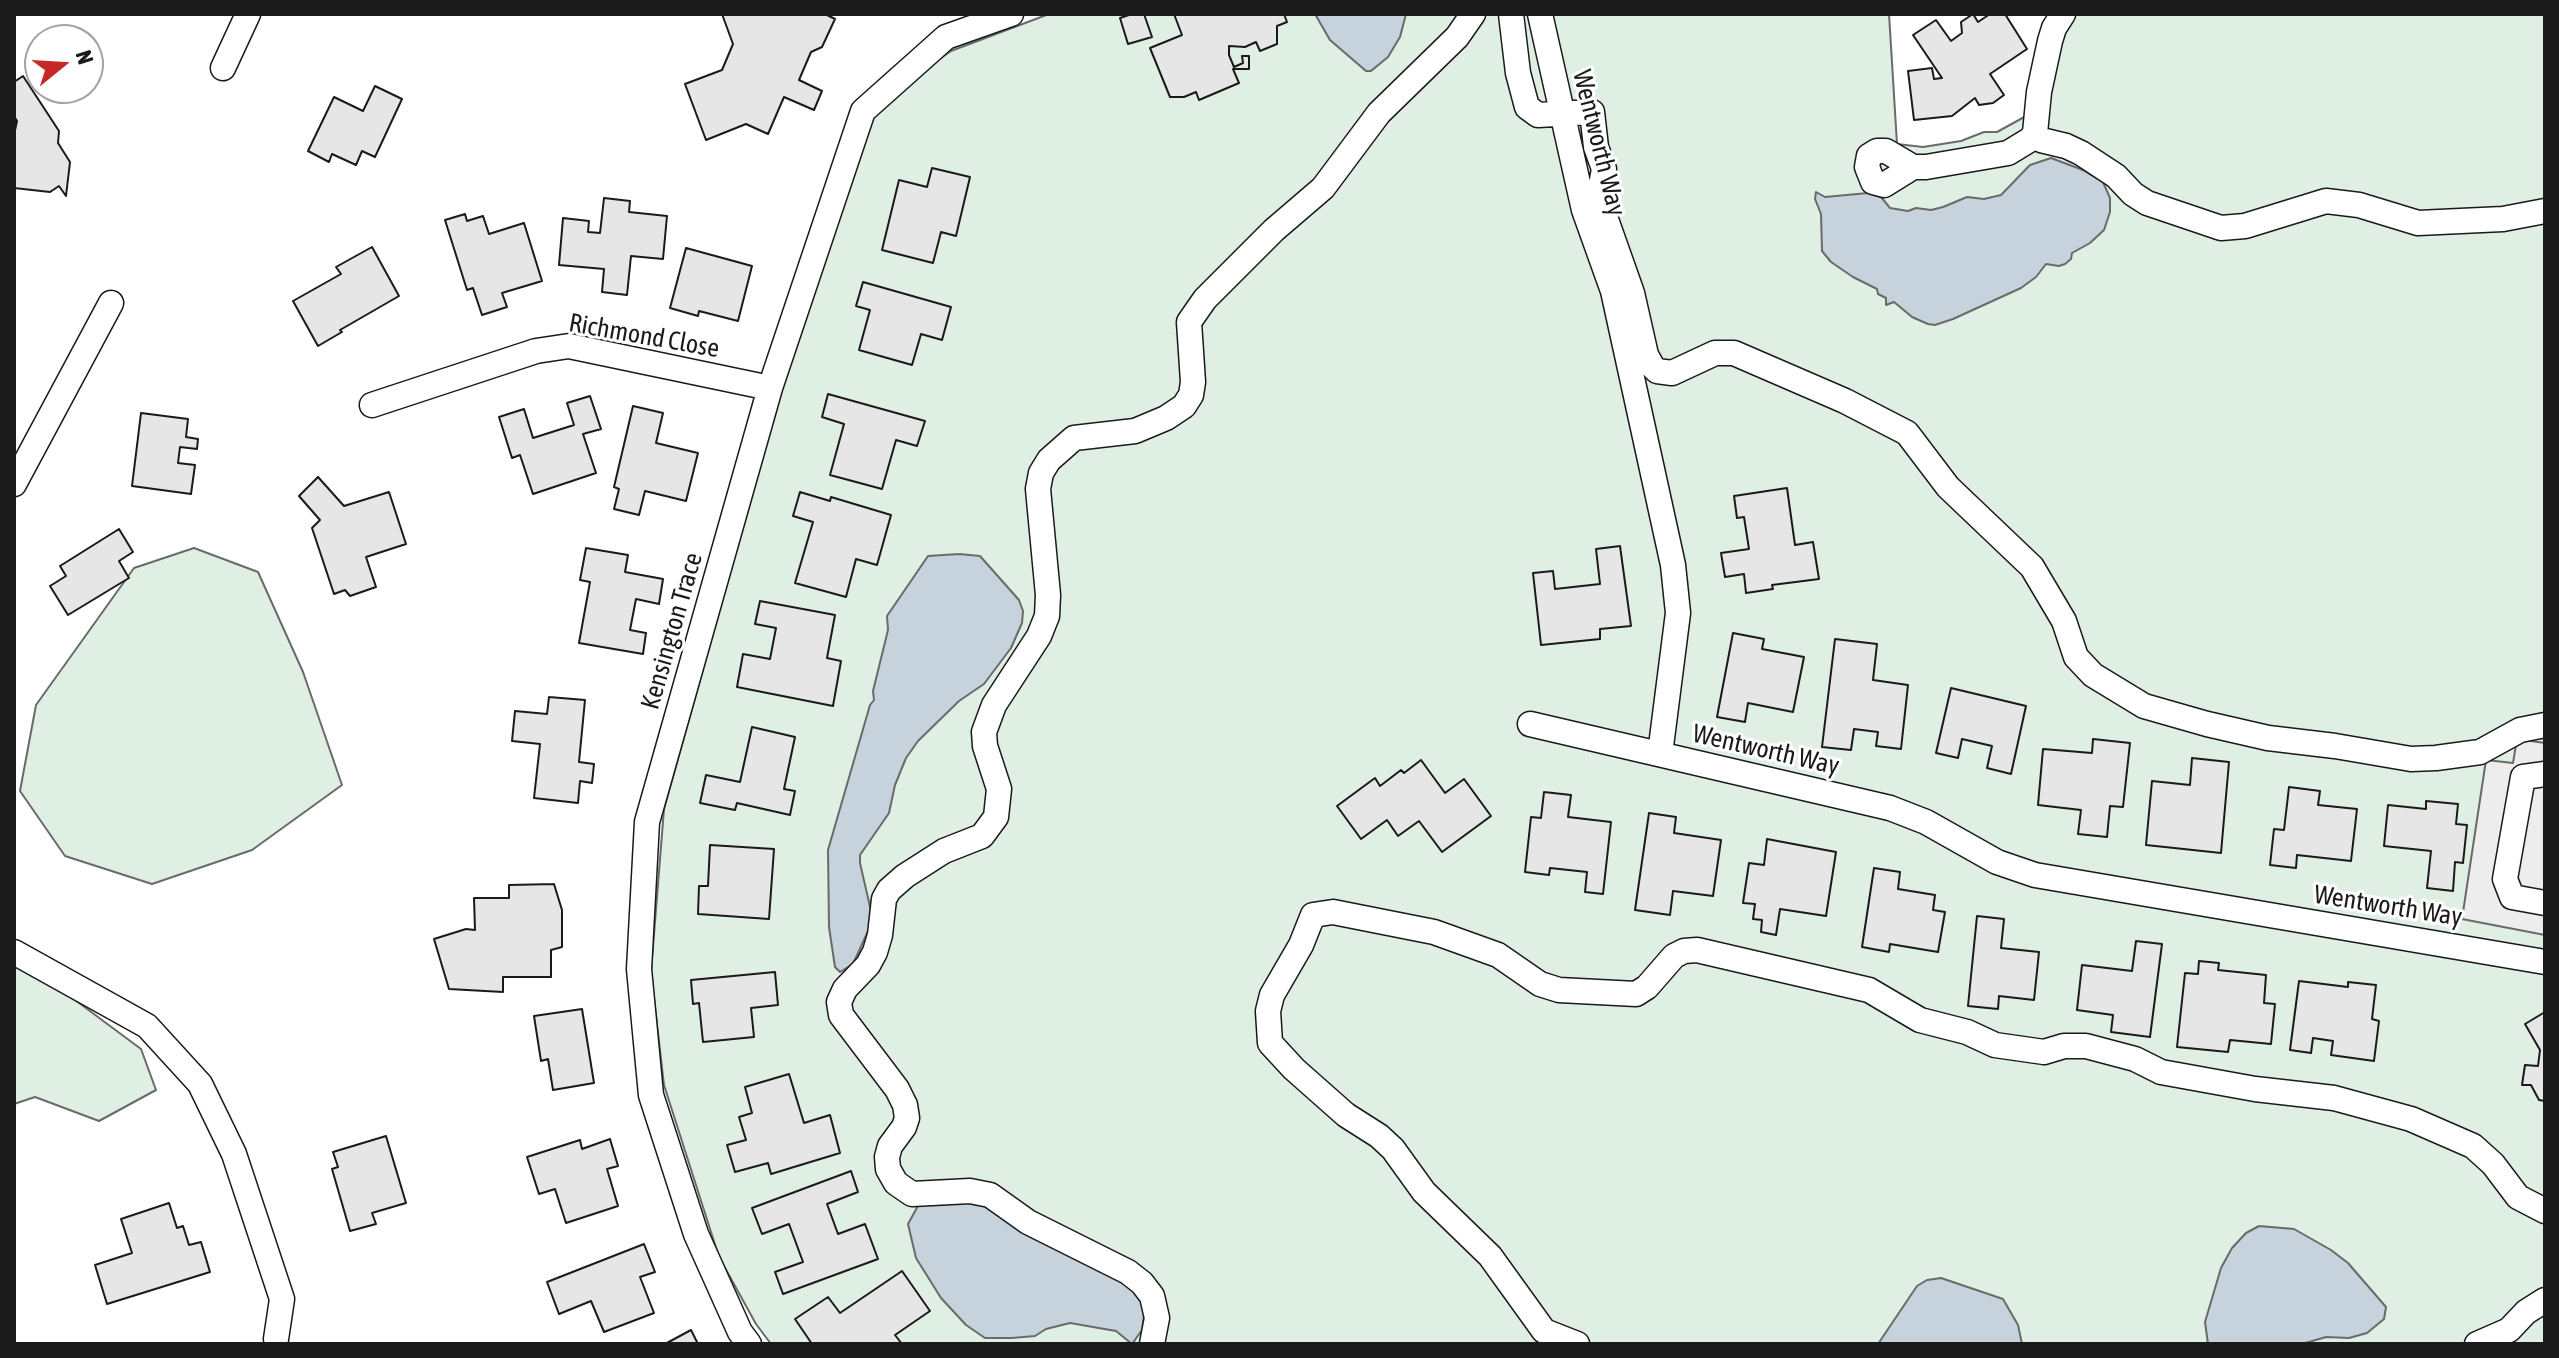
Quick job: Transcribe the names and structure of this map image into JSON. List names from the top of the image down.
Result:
{
  "streets": {
    "street": ["Wentworth Way", "Richmond Close", "Kensington Trace"]
  },
  "crossings": [
    ["Richmond Close", "Kensington Trace"]
  ],
  "north": "right"
}
